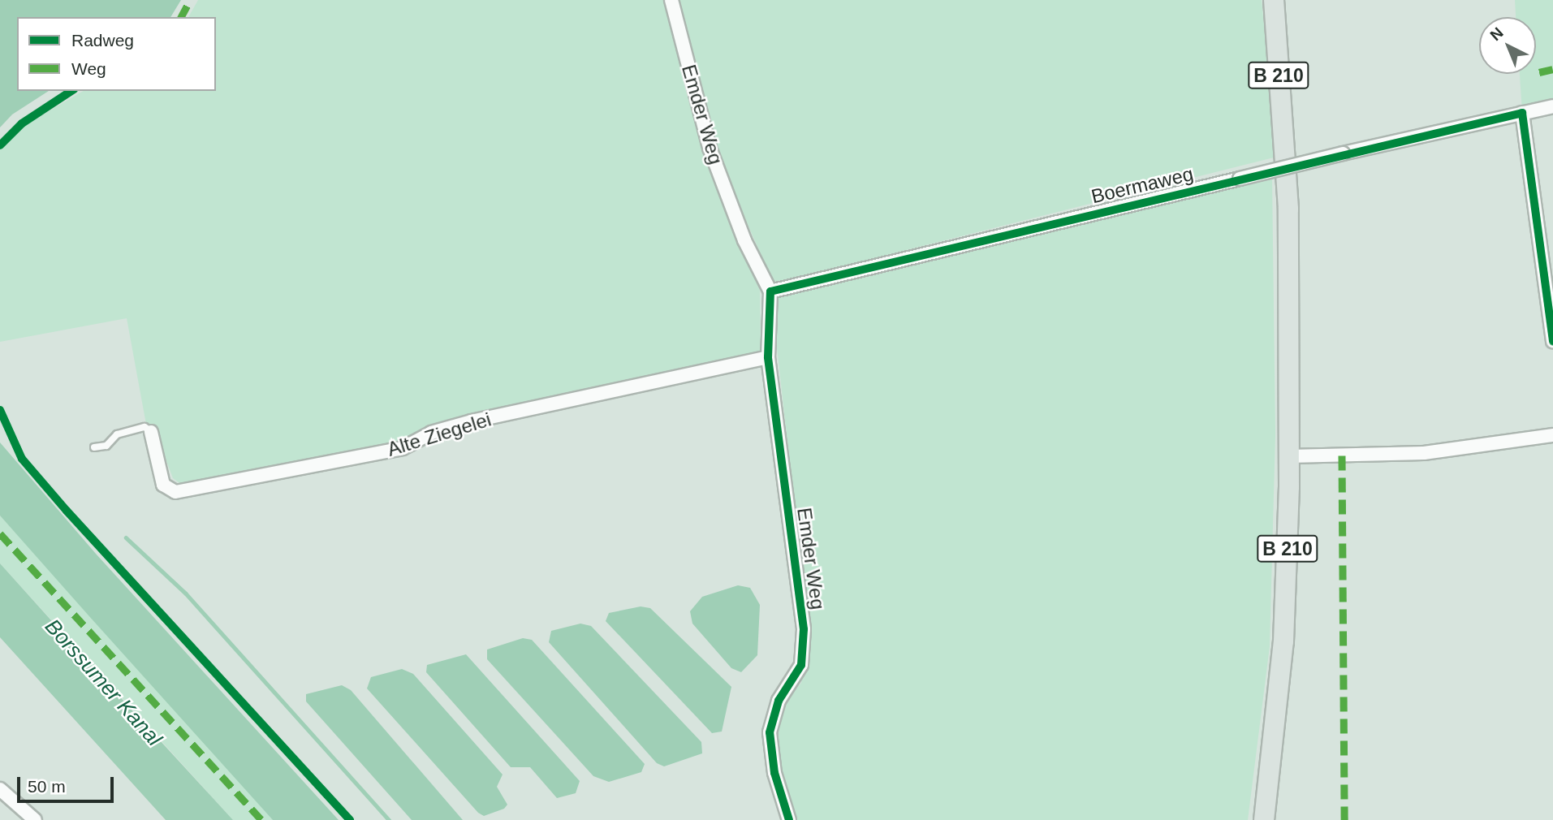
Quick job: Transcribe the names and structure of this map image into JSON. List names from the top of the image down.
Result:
{
  "streets": {
    "main road": ["B 210"],
    "street": ["Emder Weg", "Boermaweg", "Alte Ziegelei"]
  },
  "crossings": [
    ["Emder Weg", "Boermaweg"],
    ["Emder Weg", "Alte Ziegelei"]
  ],
  "water": ["Borssumer Kanal"],
  "legend": ["Radweg", "Weg"],
  "scale_bar": "50 m",
  "north": "top left"
}
